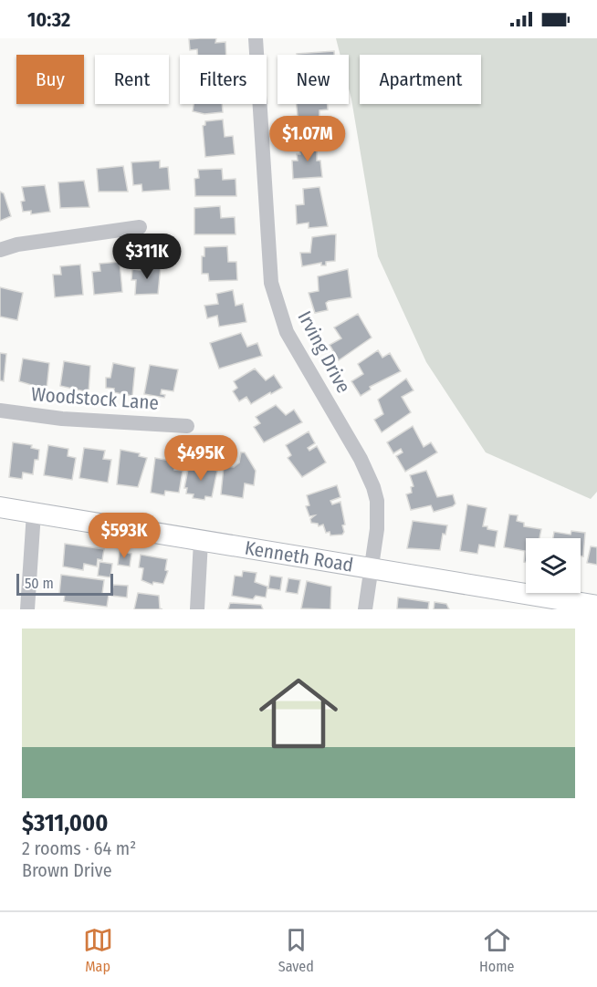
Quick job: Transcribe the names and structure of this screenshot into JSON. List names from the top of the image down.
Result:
{
  "streets": {
    "street": ["Irving Drive", "Woodstock Lane", "Kenneth Road"]
  },
  "crossings": [
    ["Irving Drive", "Kenneth Road"]
  ],
  "scale_bar": "50 m",
  "page": {
    "status": "10:32",
    "chip": [
      "Buy",
      "Rent",
      "Filters",
      "New",
      "Apartment"
    ],
    "price": [
      "$1.07M",
      "$311K",
      "$495K",
      "$593K"
    ],
    "scale": "50 m",
    "list": [
      {
        "name": "$311,000",
        "note": "2 rooms · 64 m² · Brown Drive"
      }
    ],
    "tabs": ["Map", "Saved", "Home"]
  }
}
